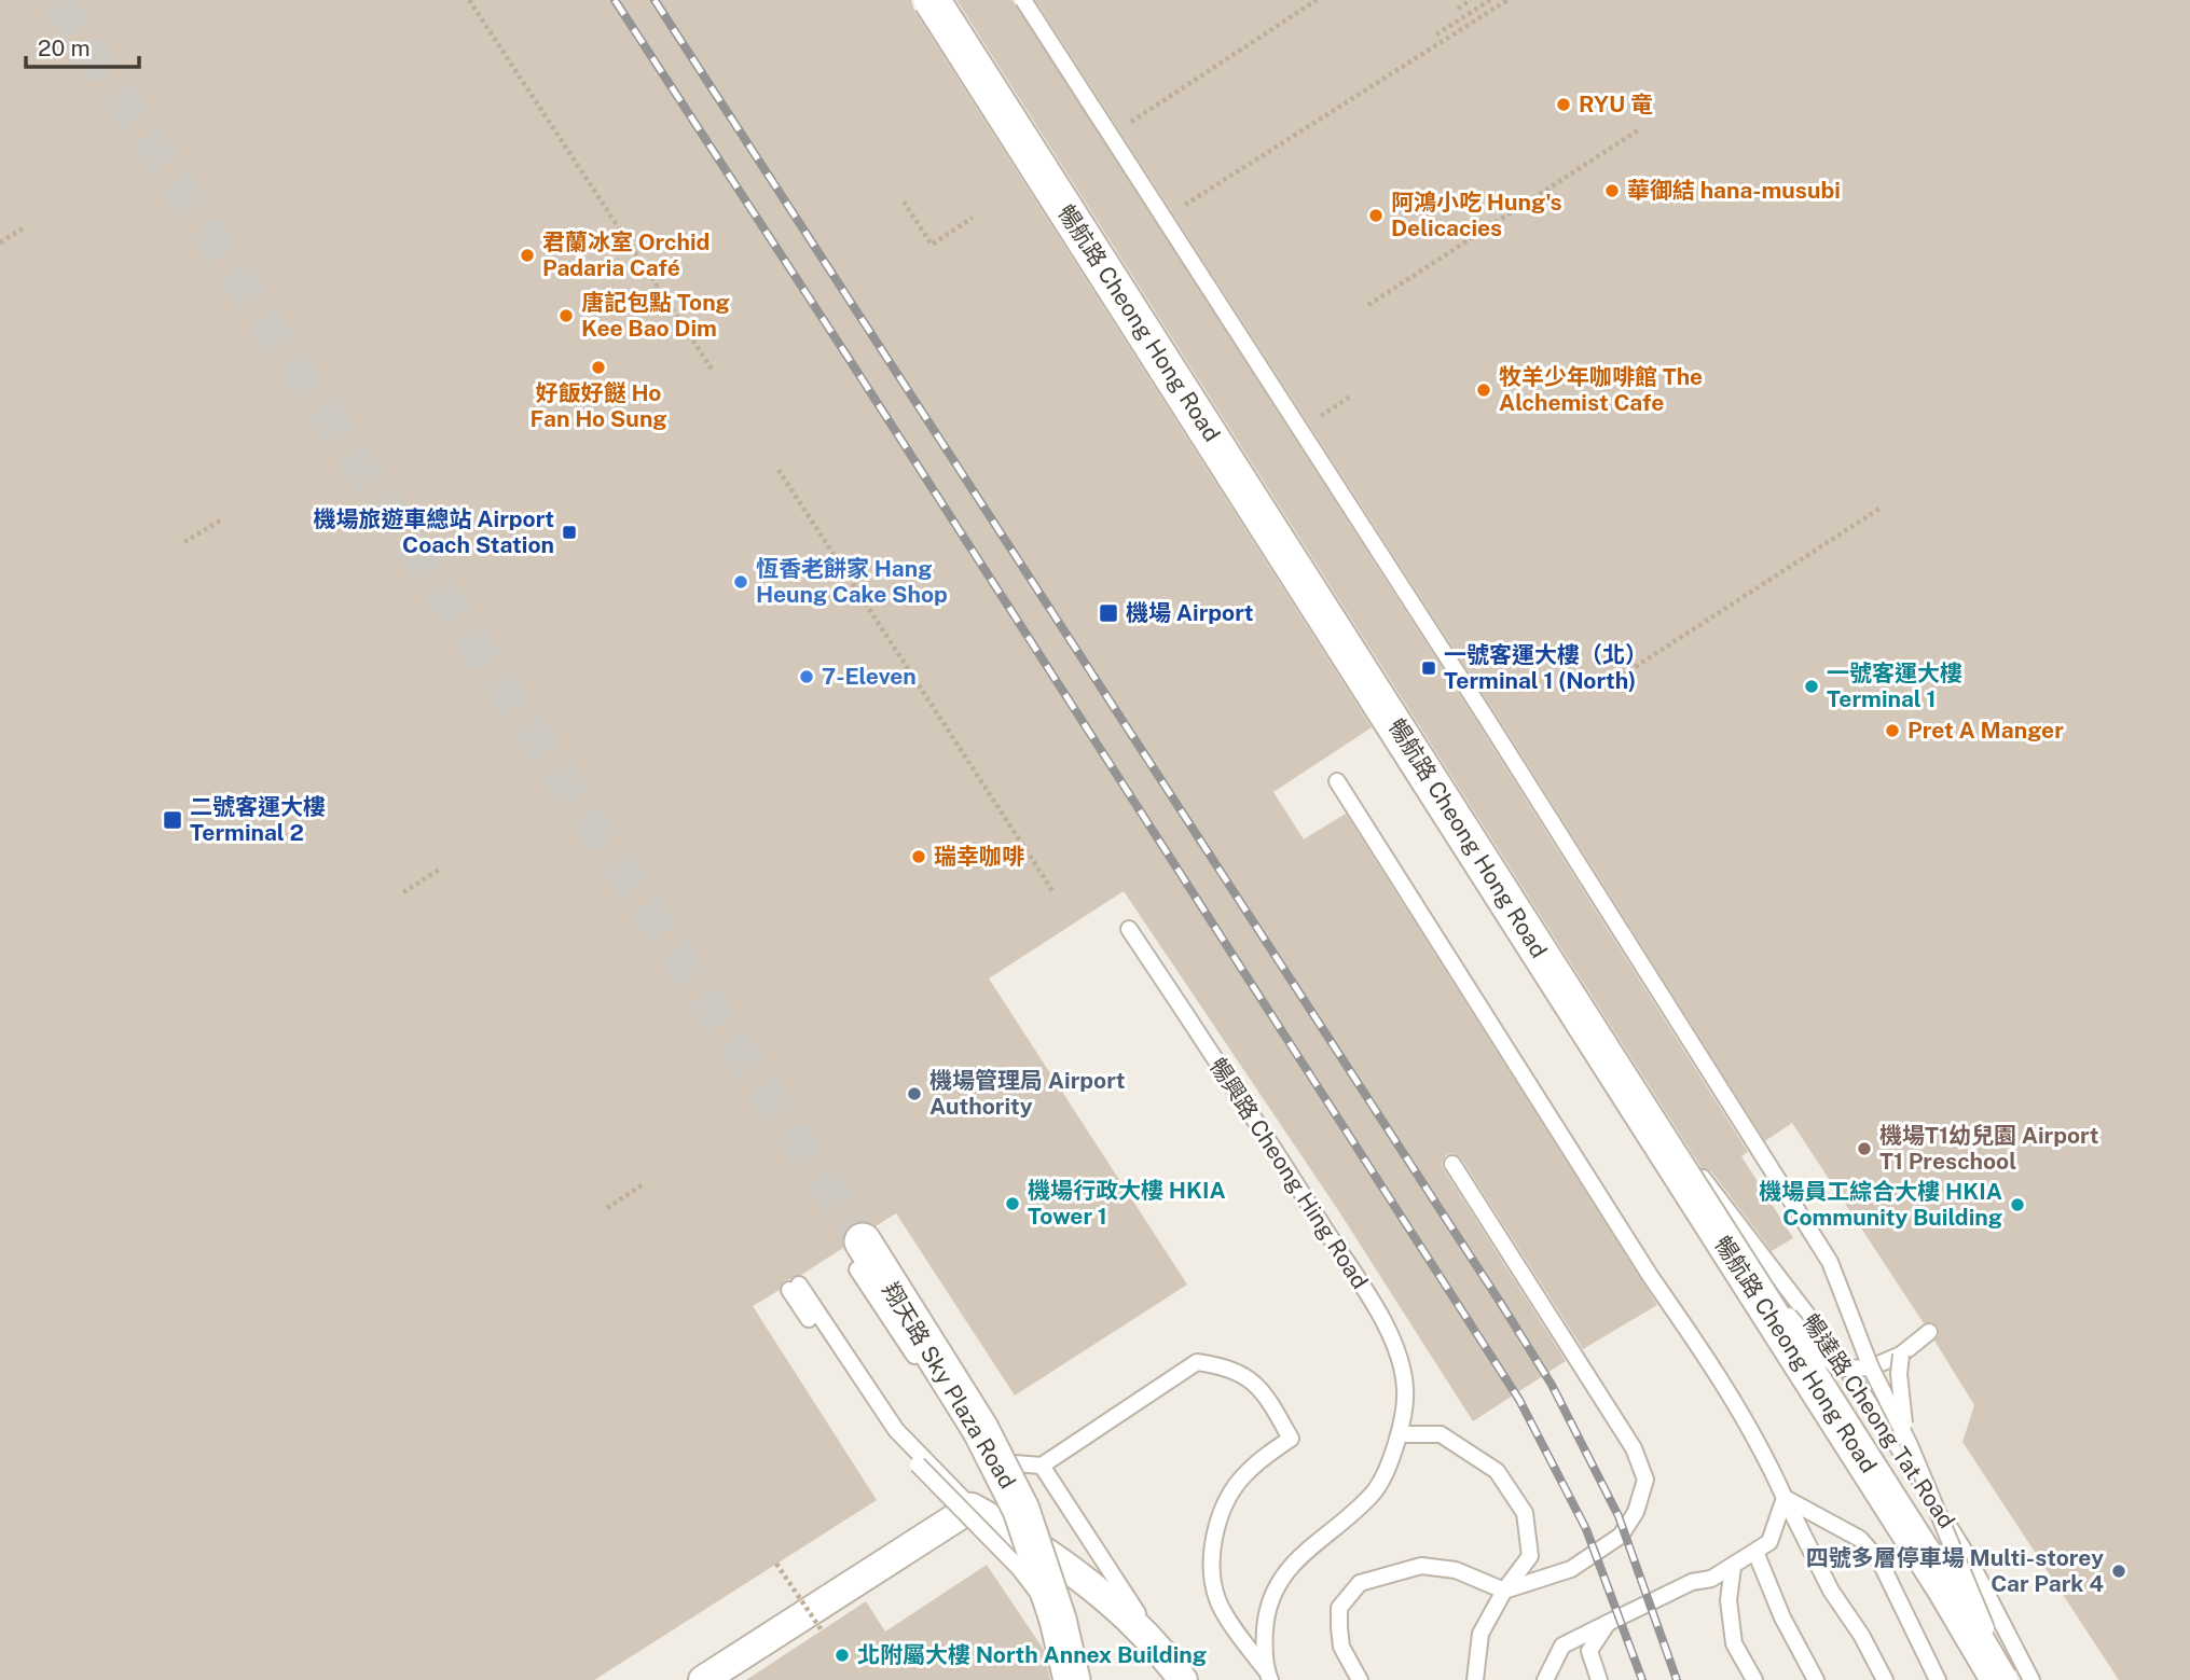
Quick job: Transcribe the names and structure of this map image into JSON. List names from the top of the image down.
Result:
{
  "streets": {
    "street": ["暢航路 Cheong Hong Road", "翔天路 Sky Plaza Road"],
    "lane": ["暢興路 Cheong Hing Road", "暢達路 Cheong Tat Road"]
  },
  "places": {
    "other": [
      "RYU 竜",
      "華御結 hana-musubi",
      "阿鴻小吃 Hung's Delicacies",
      "君蘭冰室 Orchid Padaria Café",
      "唐記包點 Tong Kee Bao Dim",
      "好飯好餸 Ho Fan Ho Sung",
      "牧羊少年咖啡館 The Alchemist Cafe",
      "恆香老餅家 Hang Heung Cake Shop",
      "7-Eleven",
      "一號客運大樓 Terminal 1",
      "Pret A Manger",
      "瑞幸咖啡",
      "機場管理局 Airport Authority",
      "機場T1幼兒園 Airport T1 Preschool",
      "機場行政大樓 HKIA Tower 1",
      "機場員工綜合大樓 HKIA Community Building",
      "四號多層停車場 Multi-storey Car Park 4",
      "北附屬大樓 North Annex Building"
    ],
    "transit": [
      "機場旅遊車總站 Airport Coach Station",
      "機場 Airport",
      "一號客運大樓（北） Terminal 1 (North)",
      "二號客運大樓 Terminal 2"
    ]
  },
  "scale_bar": "20 m"
}
